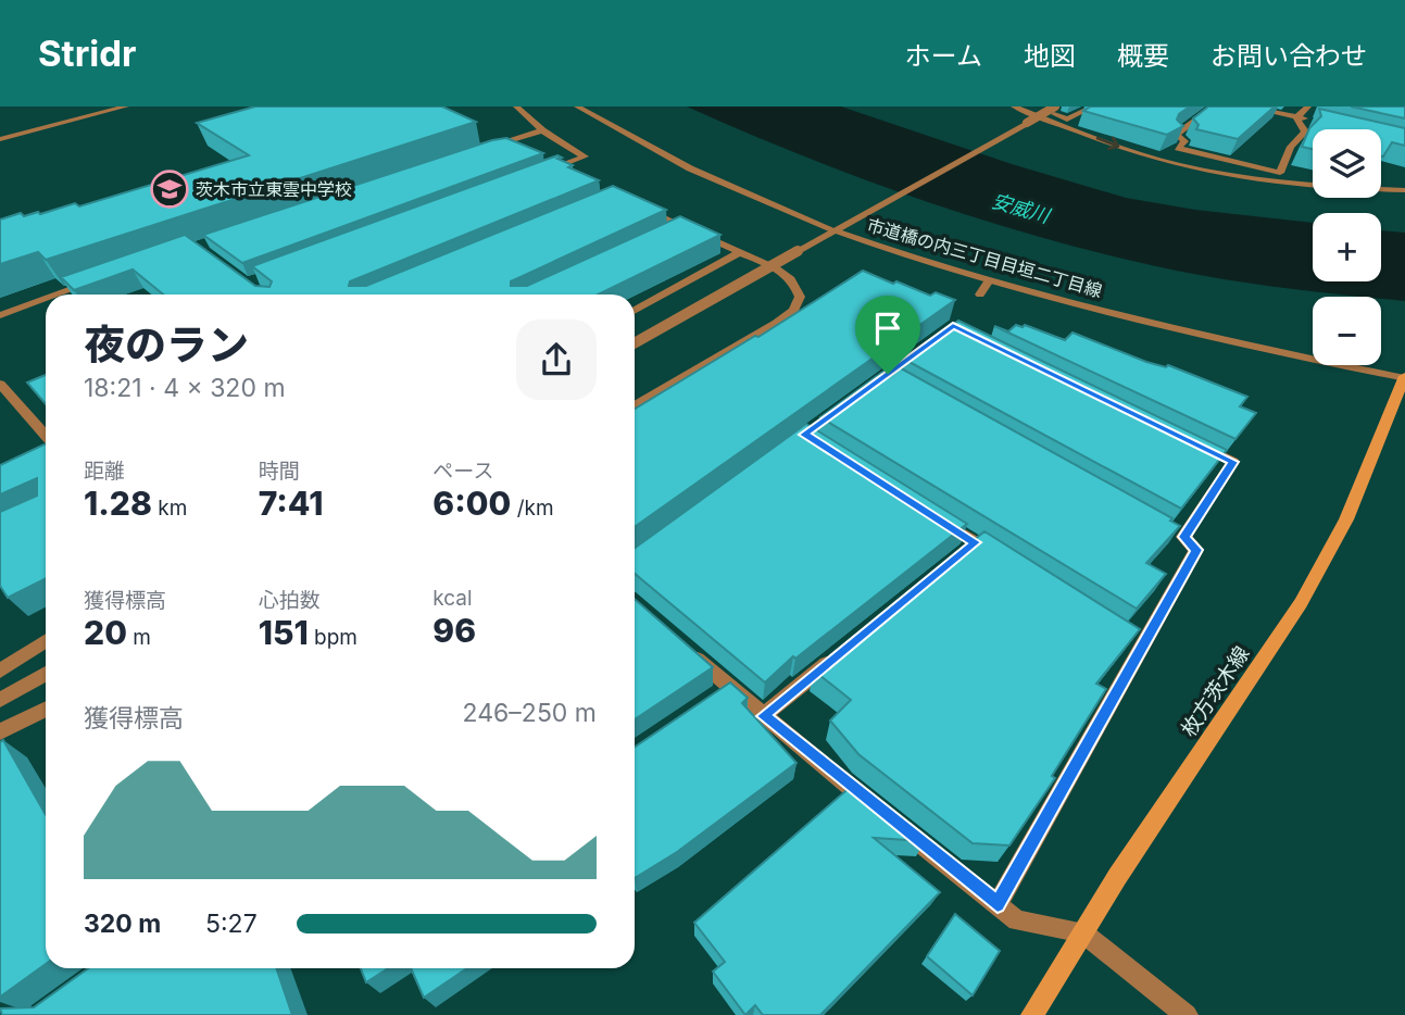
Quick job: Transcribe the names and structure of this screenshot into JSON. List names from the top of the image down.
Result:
{
  "streets": {
    "main road": ["枚方茨木線"],
    "street": ["市道橋の内三丁目目垣二丁目線"]
  },
  "crossings": [
    ["市道橋の内三丁目目垣二丁目線", "枚方茨木線"]
  ],
  "water": ["安威川"],
  "places": {
    "school or university": ["茨木市立東雲中学校"]
  },
  "page": {
    "header": "Stridr",
    "nav": [
      "ホーム",
      "地図",
      "概要",
      "お問い合わせ"
    ],
    "map_buttons": ["+", "−"],
    "heading": ["夜のラン", "18:21 · 4 × 320 m"],
    "stats": [
      ["距離", "1.28 km"],
      ["時間", "7:41"],
      ["ペース", "6:00 /km"],
      ["獲得標高", "20 m"],
      ["心拍数", "151 bpm"],
      ["kcal", "96"]
    ],
    "chart": ["獲得標高", "246–250 m"],
    "list": [
      {
        "name": "320 m",
        "note": "5:27"
      }
    ]
  }
}
